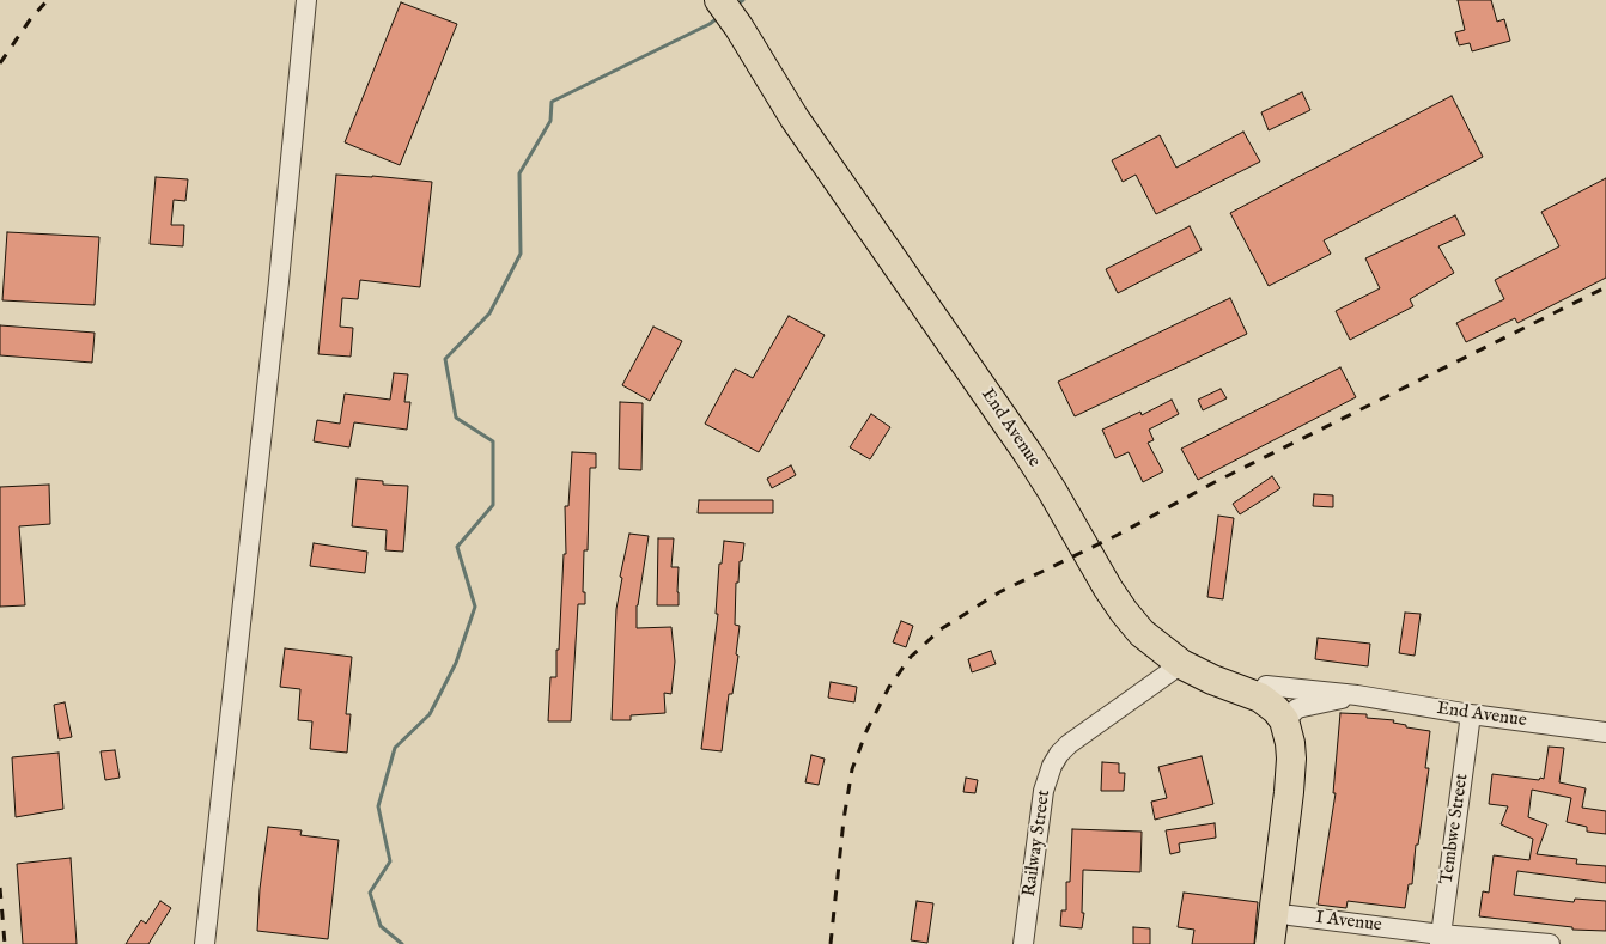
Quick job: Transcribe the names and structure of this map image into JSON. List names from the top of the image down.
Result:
{
  "streets": {
    "highway": ["End Avenue"],
    "street": ["Tembwe Street", "Railway Street", "I Avenue"]
  },
  "crossings": [
    ["End Avenue", "Tembwe Street"],
    ["End Avenue", "Railway Street"],
    ["Tembwe Street", "I Avenue"]
  ]
}
